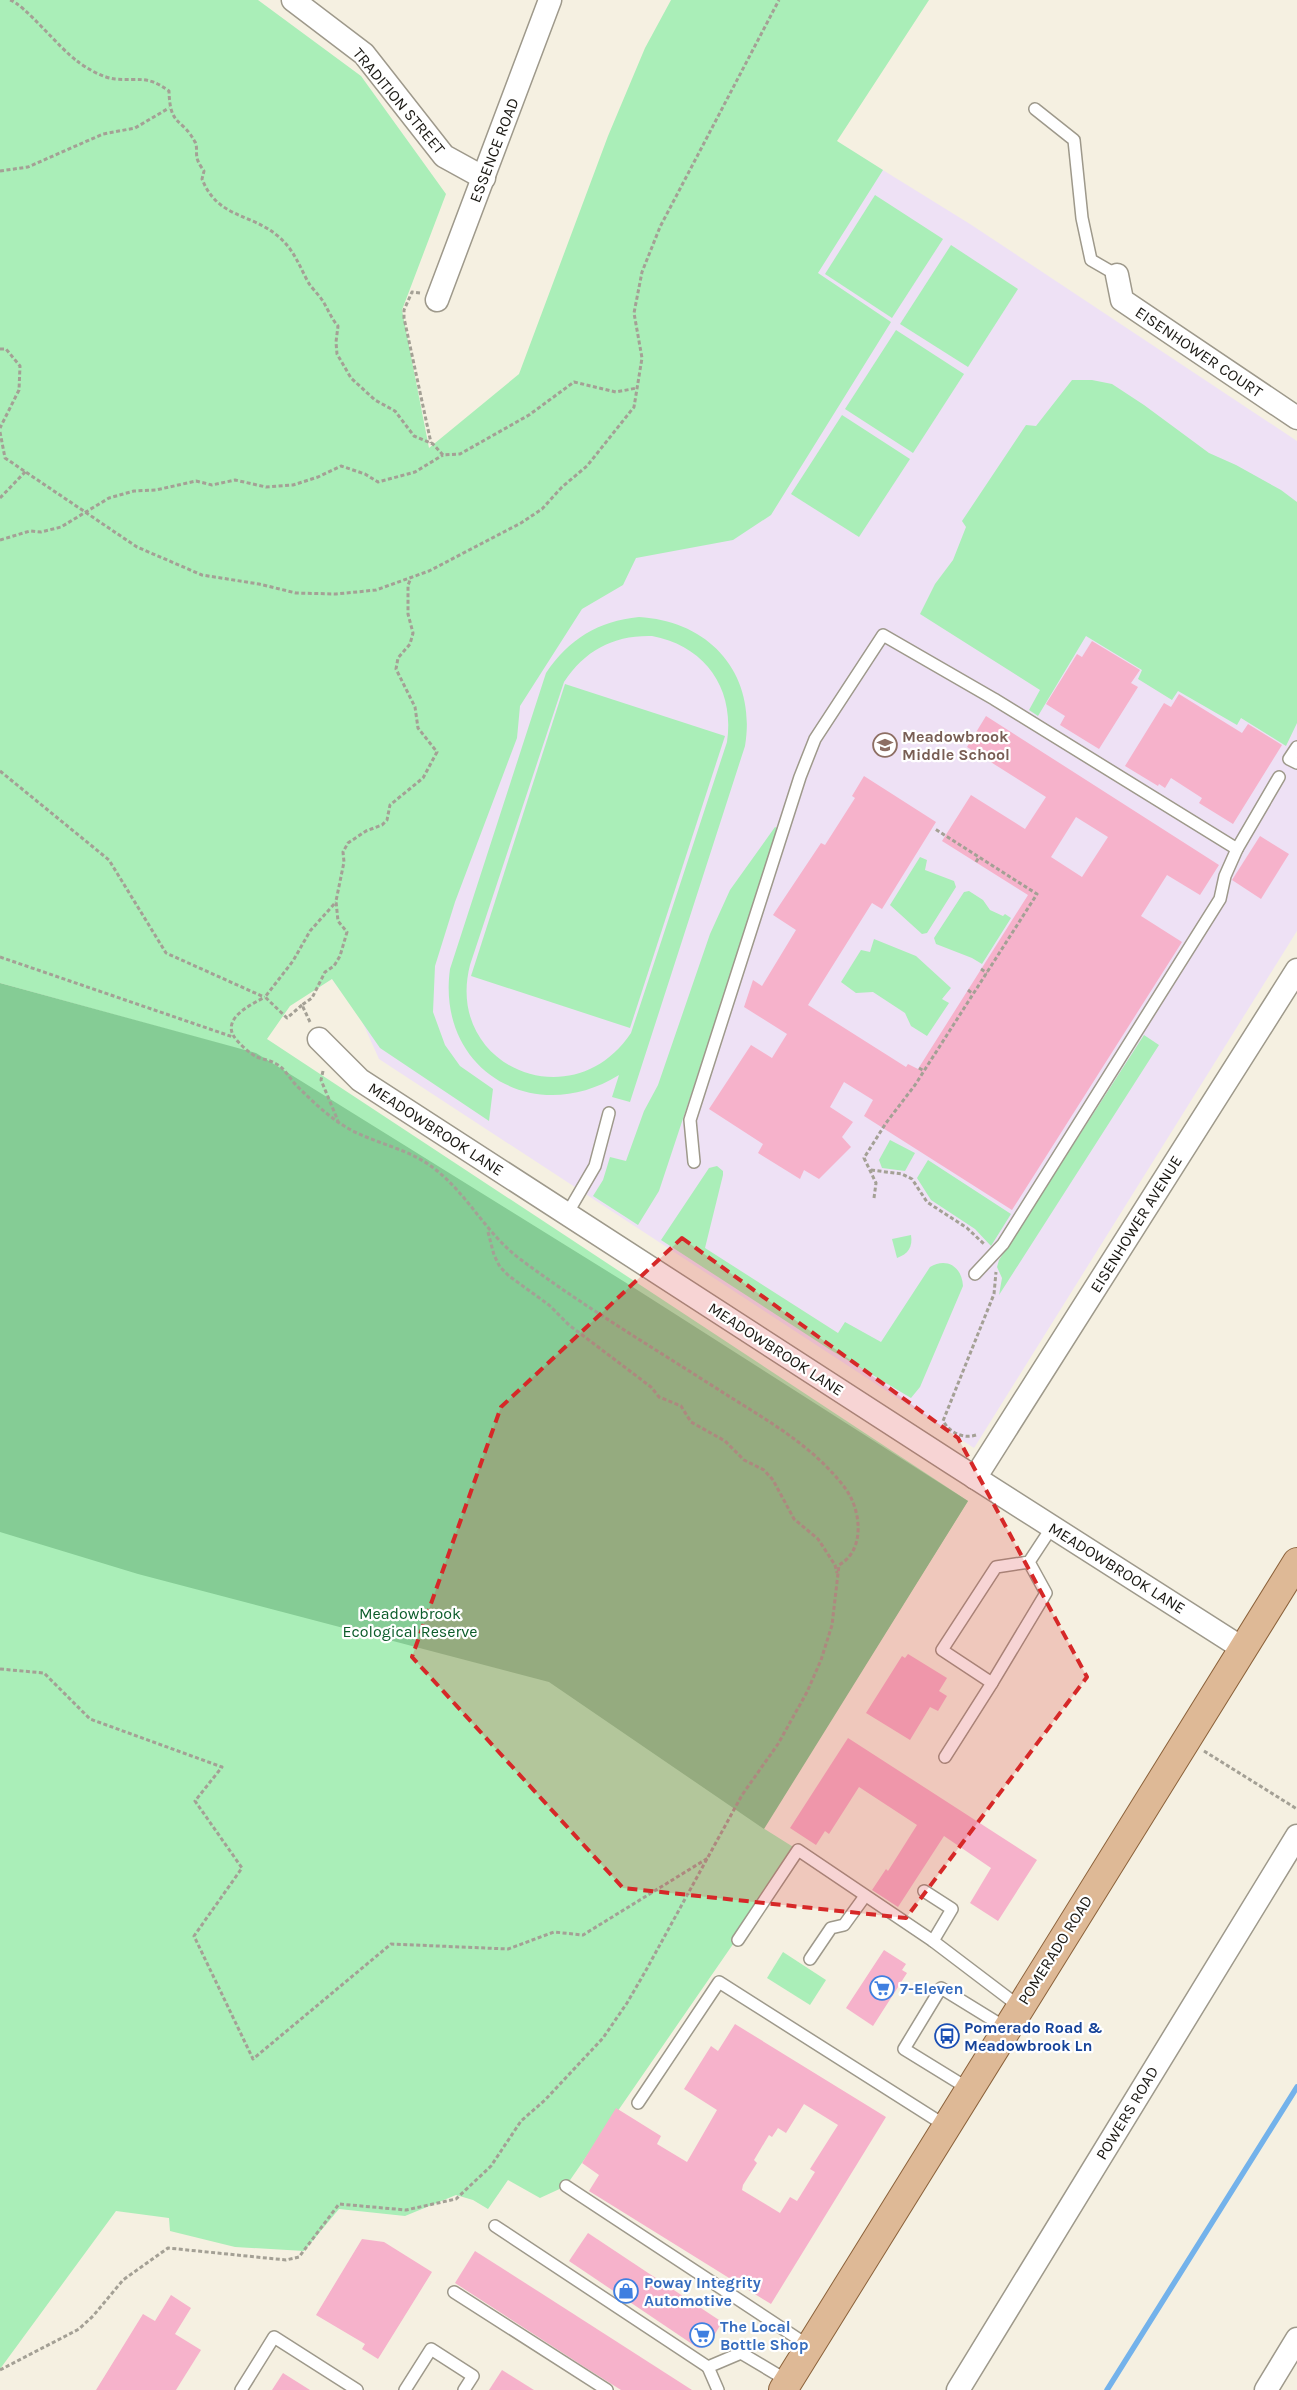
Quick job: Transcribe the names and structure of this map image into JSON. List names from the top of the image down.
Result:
{
  "streets": {
    "main road": ["POMERADO ROAD"],
    "street": [
      "TRADITION STREET",
      "ESSENCE ROAD",
      "EISENHOWER COURT",
      "MEADOWBROOK LANE",
      "EISENHOWER AVENUE",
      "POWERS ROAD"
    ]
  },
  "crossings": [
    ["TRADITION STREET", "ESSENCE ROAD"],
    ["MEADOWBROOK LANE", "EISENHOWER AVENUE"],
    ["MEADOWBROOK LANE", "POMERADO ROAD"]
  ],
  "parks": ["Meadowbrook Ecological Reserve"],
  "places": {
    "school or university": ["Meadowbrook Middle School"],
    "supermarket": ["7-Eleven", "The Local Bottle Shop"],
    "bus stop": ["Pomerado Road & Meadowbrook Ln"],
    "shop": ["Poway Integrity Automotive"]
  }
}
